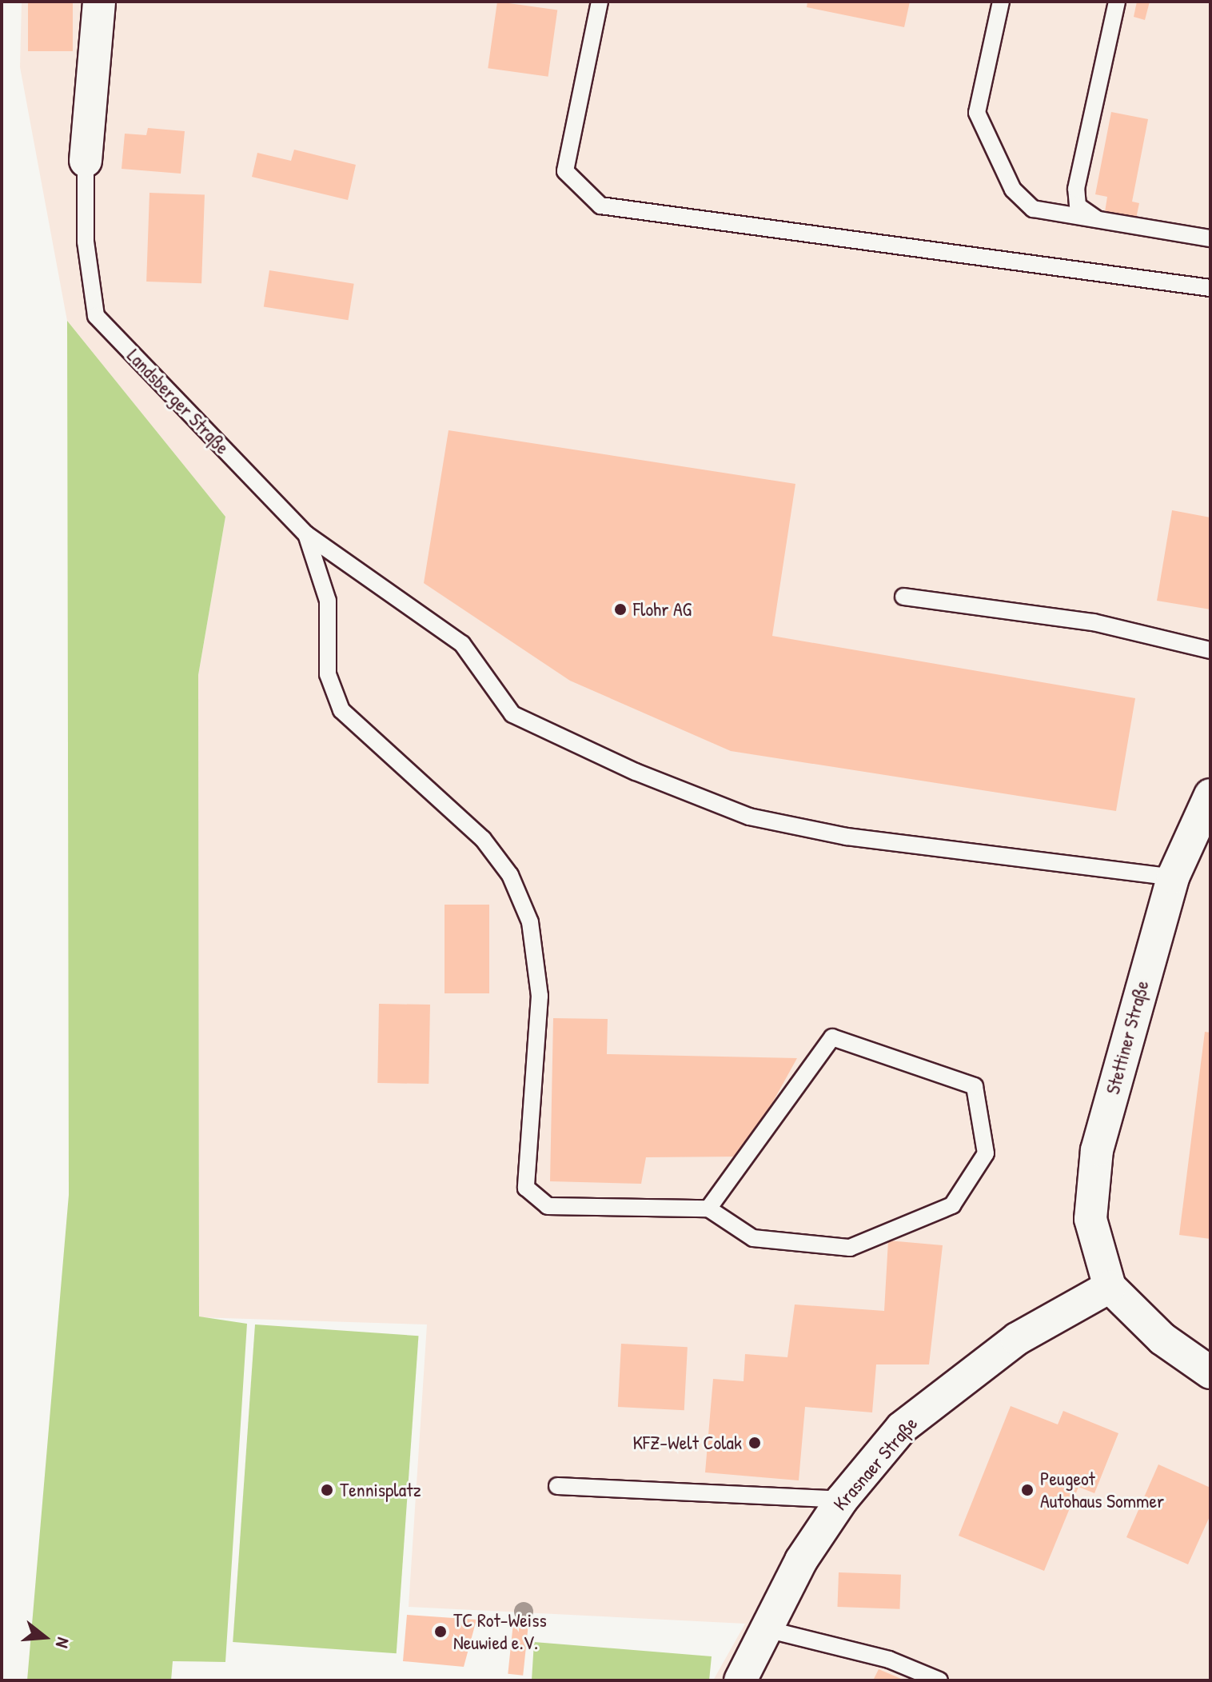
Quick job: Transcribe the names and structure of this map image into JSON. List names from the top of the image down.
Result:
{
  "streets": {
    "street": ["Landsberger Straße", "Stettiner Straße", "Krasnaer Straße"]
  },
  "crossings": [
    ["Stettiner Straße", "Krasnaer Straße"]
  ],
  "places": [
    "Flohr AG",
    "KFZ-Welt Colak",
    "Tennisplatz",
    "Peugeot Autohaus Sommer",
    "TC Rot-Weiss Neuwied e.V."
  ],
  "north": "right"
}
